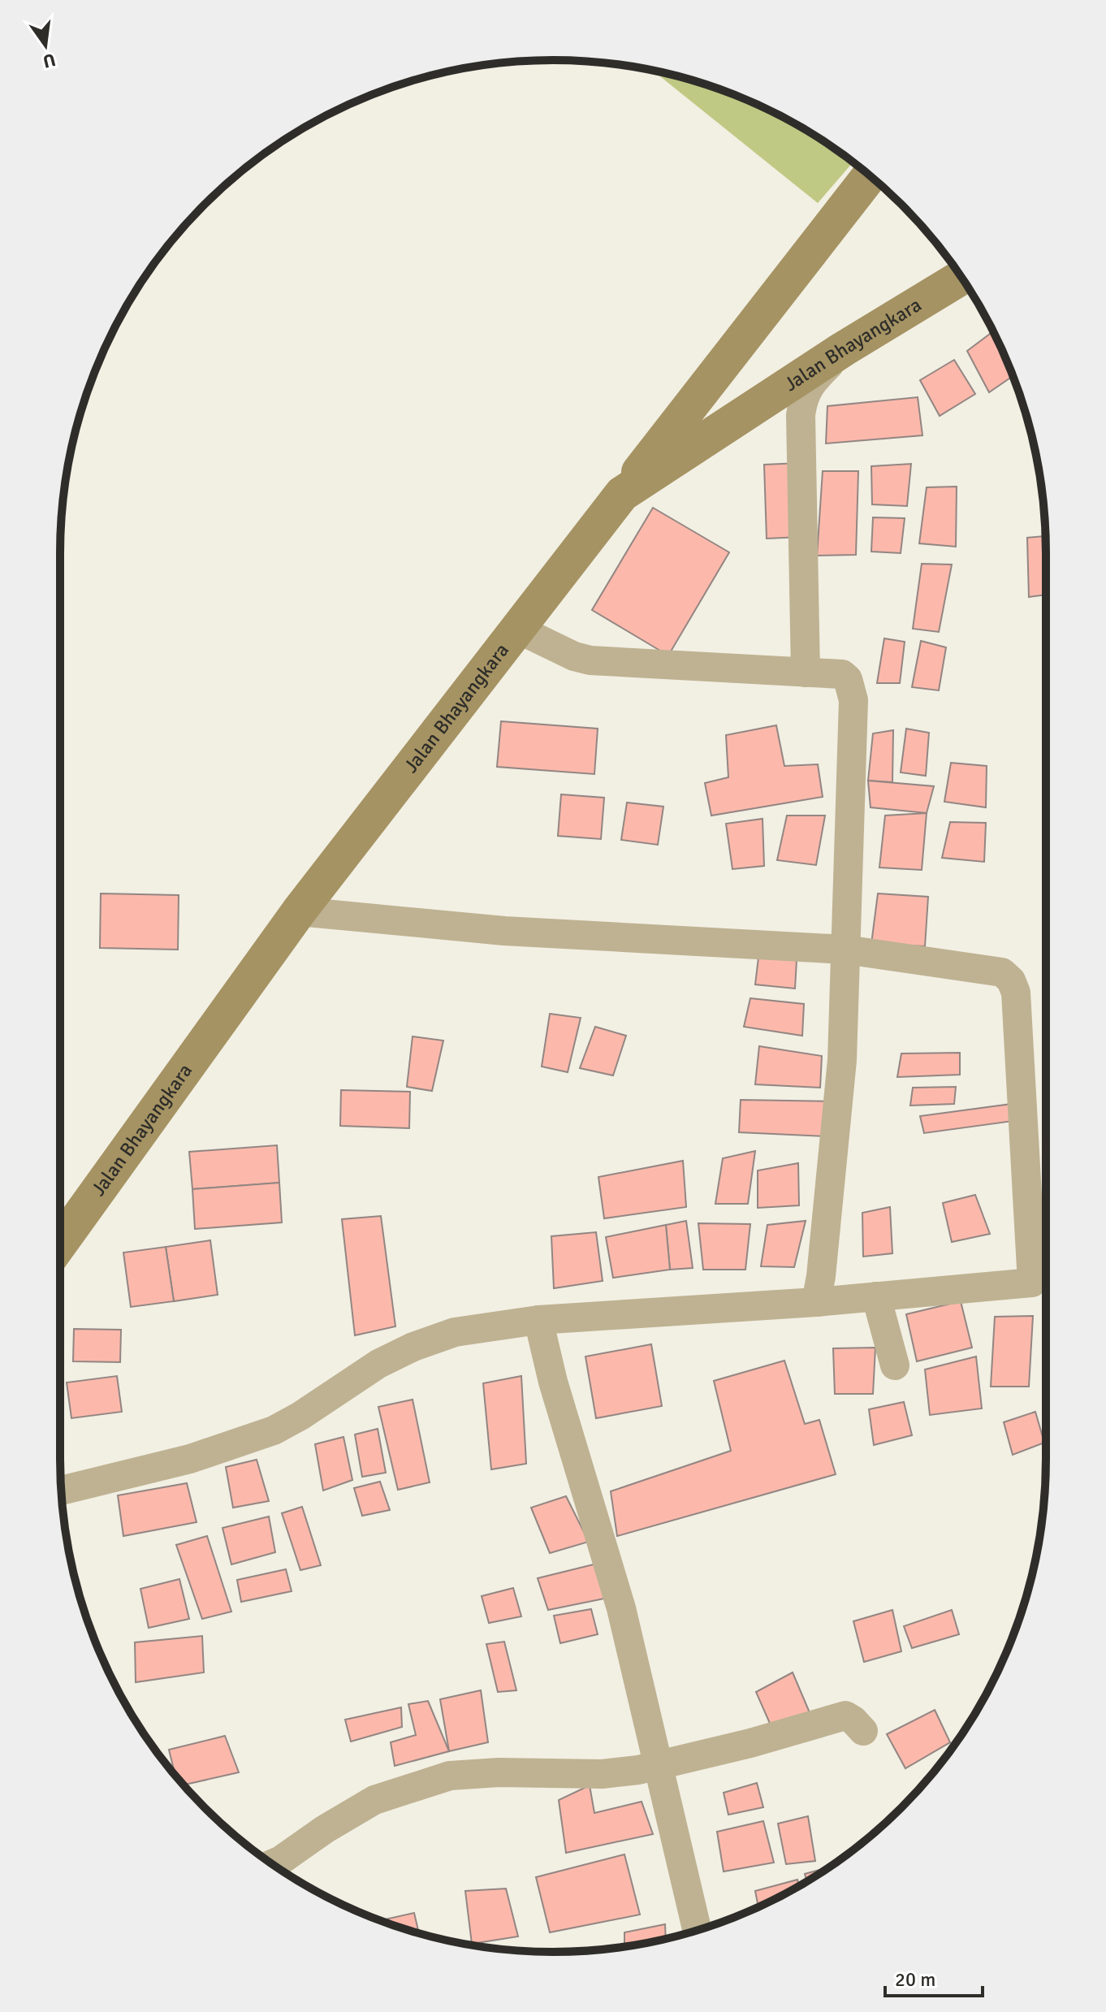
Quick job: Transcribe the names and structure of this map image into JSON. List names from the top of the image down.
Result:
{
  "streets": {
    "main road": ["Jalan Bhayangkara"]
  },
  "scale_bar": "20 m",
  "north": "bottom"
}
